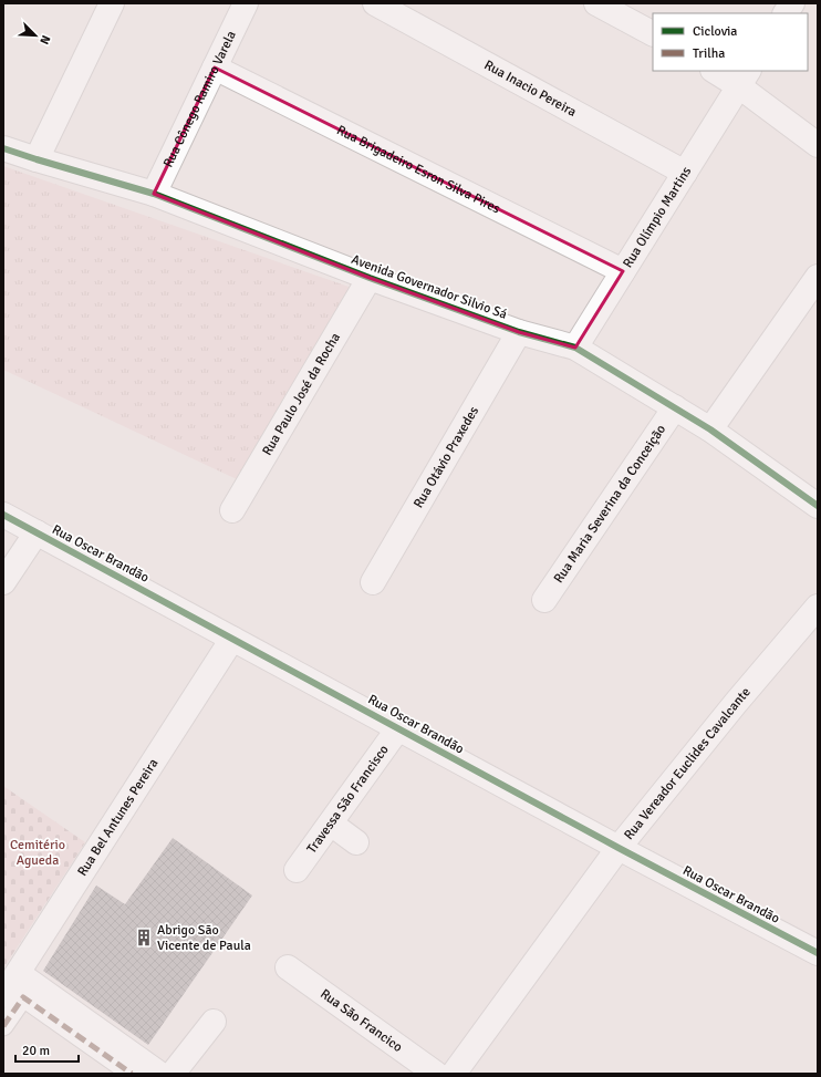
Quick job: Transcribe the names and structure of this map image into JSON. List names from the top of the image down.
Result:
{
  "streets": {
    "street": [
      "Rua Inacio Pereira",
      "Rua Cônego Ramiro Varela",
      "Rua Brigadeiro Esron Silva Pires",
      "Rua Olímpio Martins",
      "Avenida Governador Silvio Sá",
      "Rua Paulo José da Rocha",
      "Rua Otávio Praxedes",
      "Rua Maria Severina da Conceição",
      "Rua Oscar Brandão",
      "Rua Vereador Euclides Cavalcante",
      "Travessa São Francisco",
      "Rua Bel Antunes Pereira",
      "Rua São Francico"
    ]
  },
  "crossings": [
    ["Rua Inacio Pereira", "Rua Olímpio Martins"],
    ["Rua Cônego Ramiro Varela", "Rua Brigadeiro Esron Silva Pires"],
    ["Rua Cônego Ramiro Varela", "Avenida Governador Silvio Sá"],
    ["Rua Brigadeiro Esron Silva Pires", "Rua Olímpio Martins"],
    ["Rua Olímpio Martins", "Avenida Governador Silvio Sá"],
    ["Avenida Governador Silvio Sá", "Rua Paulo José da Rocha"],
    ["Avenida Governador Silvio Sá", "Rua Otávio Praxedes"],
    ["Avenida Governador Silvio Sá", "Rua Maria Severina da Conceição"],
    ["Rua Oscar Brandão", "Rua Vereador Euclides Cavalcante"],
    ["Rua Oscar Brandão", "Travessa São Francisco"],
    ["Rua Oscar Brandão", "Rua Bel Antunes Pereira"]
  ],
  "parks": ["Cemitério Agueda"],
  "places": {
    "building": ["Abrigo São Vicente de Paula"]
  },
  "legend": ["Ciclovia", "Trilha"],
  "scale_bar": "20 m",
  "north": "bottom right"
}
